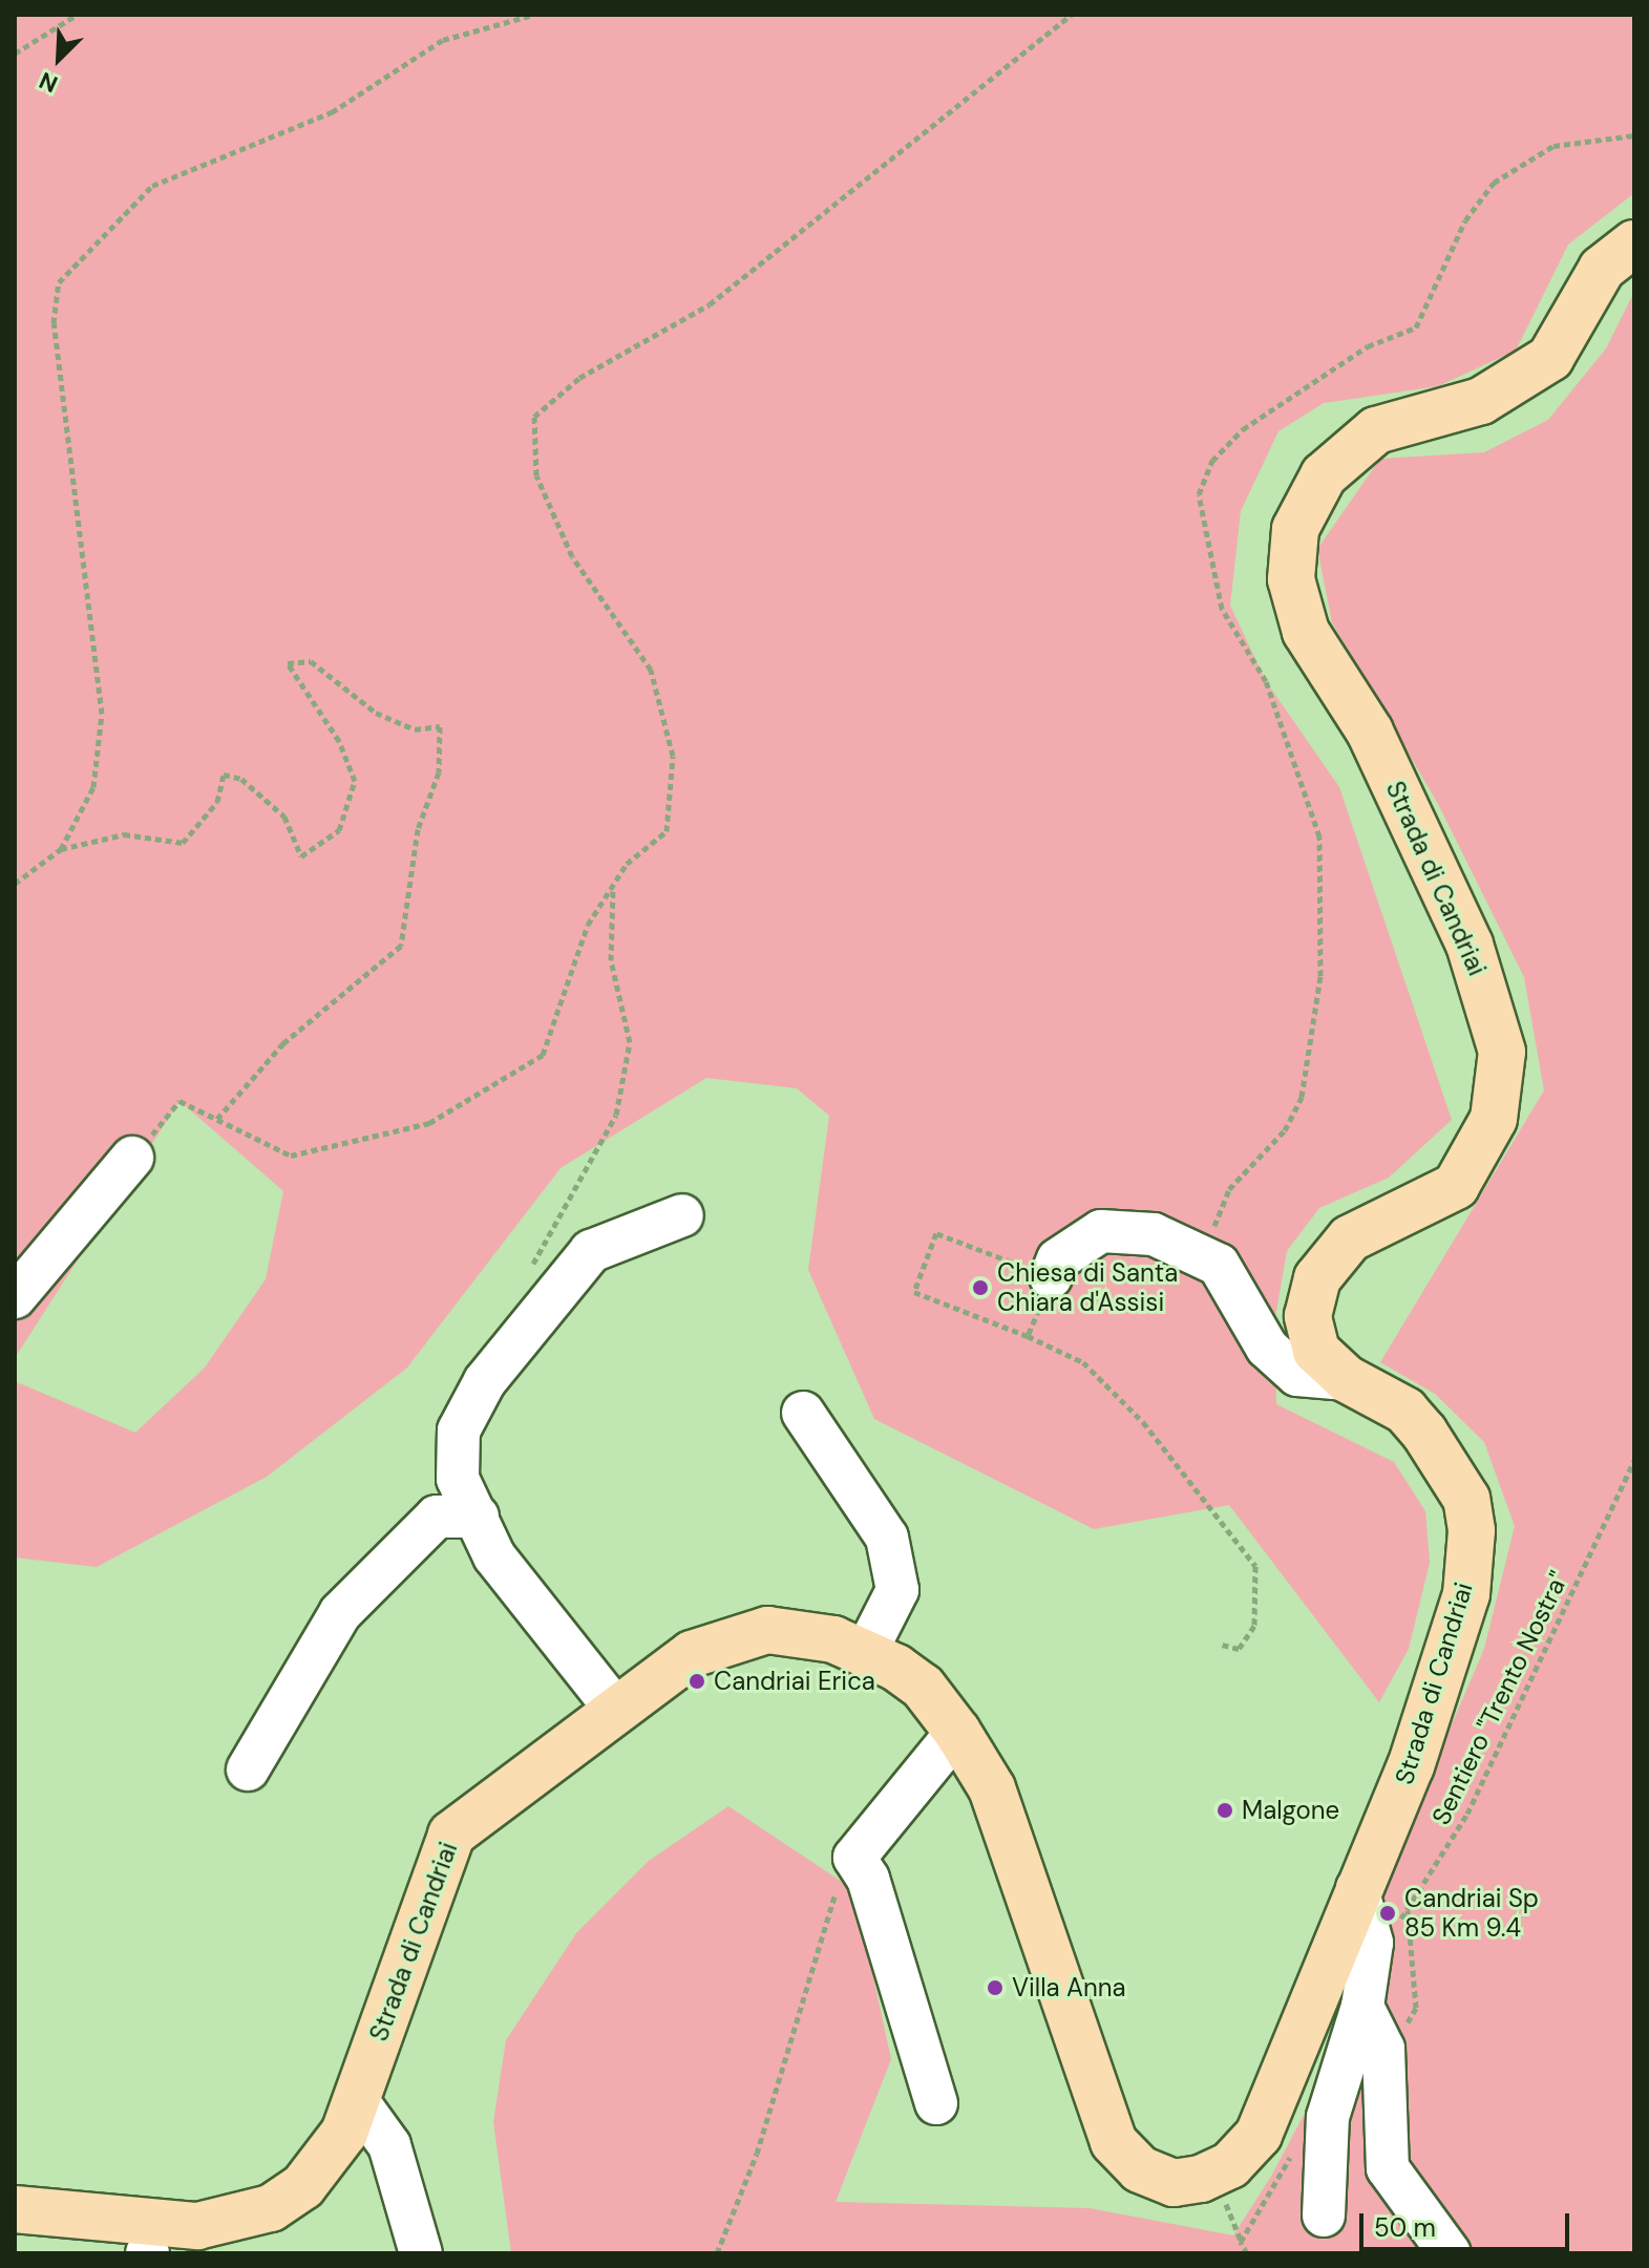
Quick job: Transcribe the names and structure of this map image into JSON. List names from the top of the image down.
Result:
{
  "streets": {
    "main road": ["Strada di Candriai"],
    "path": ["Sentiero \"Trento Nostra\""]
  },
  "places": [
    "Chiesa di Santa Chiara d'Assisi",
    "Candriai Erica",
    "Malgone",
    "Candriai Sp 85 Km 9.4",
    "Villa Anna"
  ],
  "scale_bar": "50 m",
  "north": "bottom left"
}
